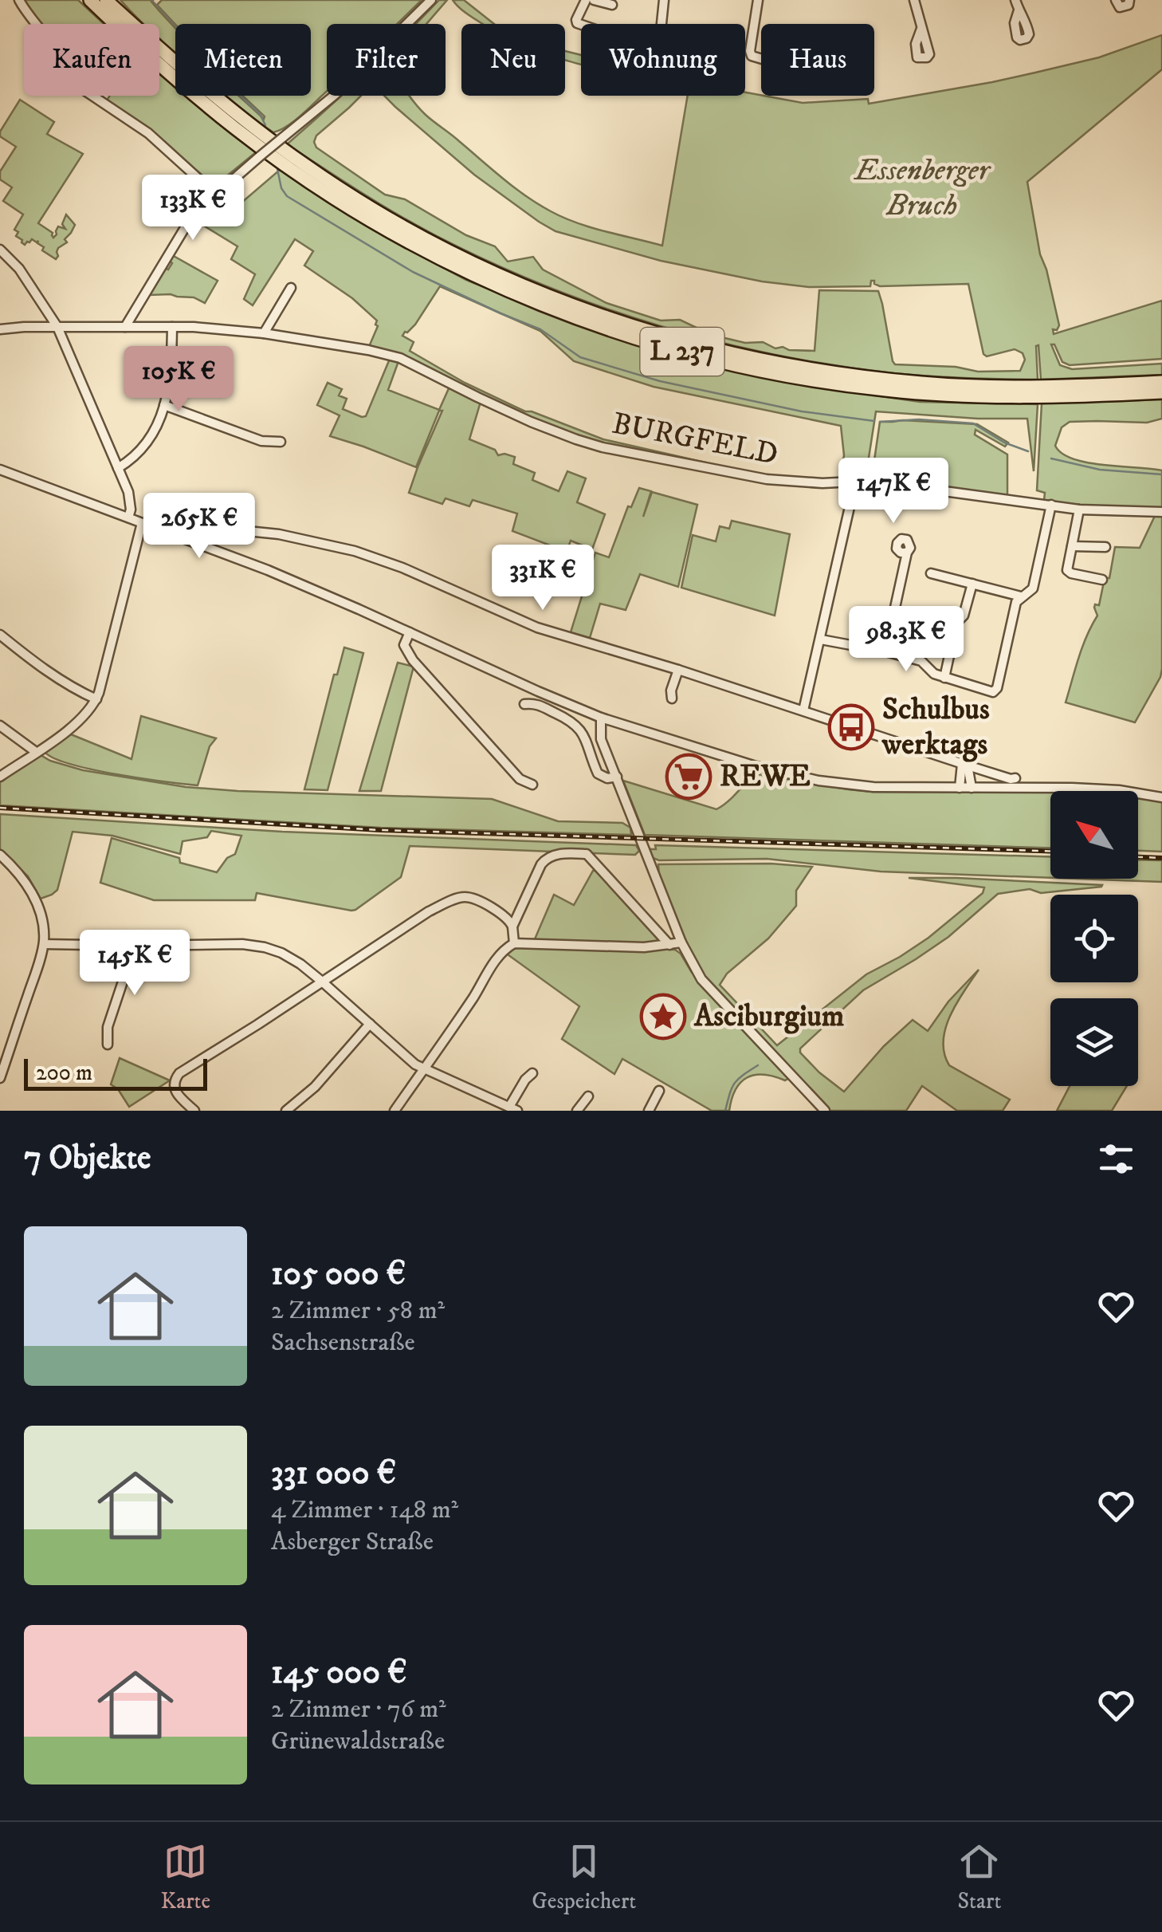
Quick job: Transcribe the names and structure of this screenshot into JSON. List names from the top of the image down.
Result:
{
  "streets": {
    "highway": ["L 237"],
    "street": ["BURGFELD"]
  },
  "parks": ["Essenberger Bruch"],
  "places": {
    "bus stop": ["Schulbus werktags"],
    "supermarket": ["REWE"],
    "place": ["Asciburgium"]
  },
  "scale_bar": "200 m",
  "north": "top left",
  "page": {
    "chip": [
      "Kaufen",
      "Mieten",
      "Filter",
      "Neu",
      "Wohnung",
      "Haus"
    ],
    "price": [
      "133K €",
      "105K €",
      "147K €",
      "265K €",
      "331K €",
      "98.3K €",
      "145K €"
    ],
    "scale": "200 m",
    "heading": "7 Objekte",
    "list": [
      {
        "name": "105 000 €",
        "note": "2 Zimmer · 58 m² · Sachsenstraße"
      },
      {
        "name": "331 000 €",
        "note": "4 Zimmer · 148 m² · Asberger Straße"
      },
      {
        "name": "145 000 €",
        "note": "2 Zimmer · 76 m² · Grünewaldstraße"
      }
    ],
    "tabs": ["Karte", "Gespeichert", "Start"]
  }
}
